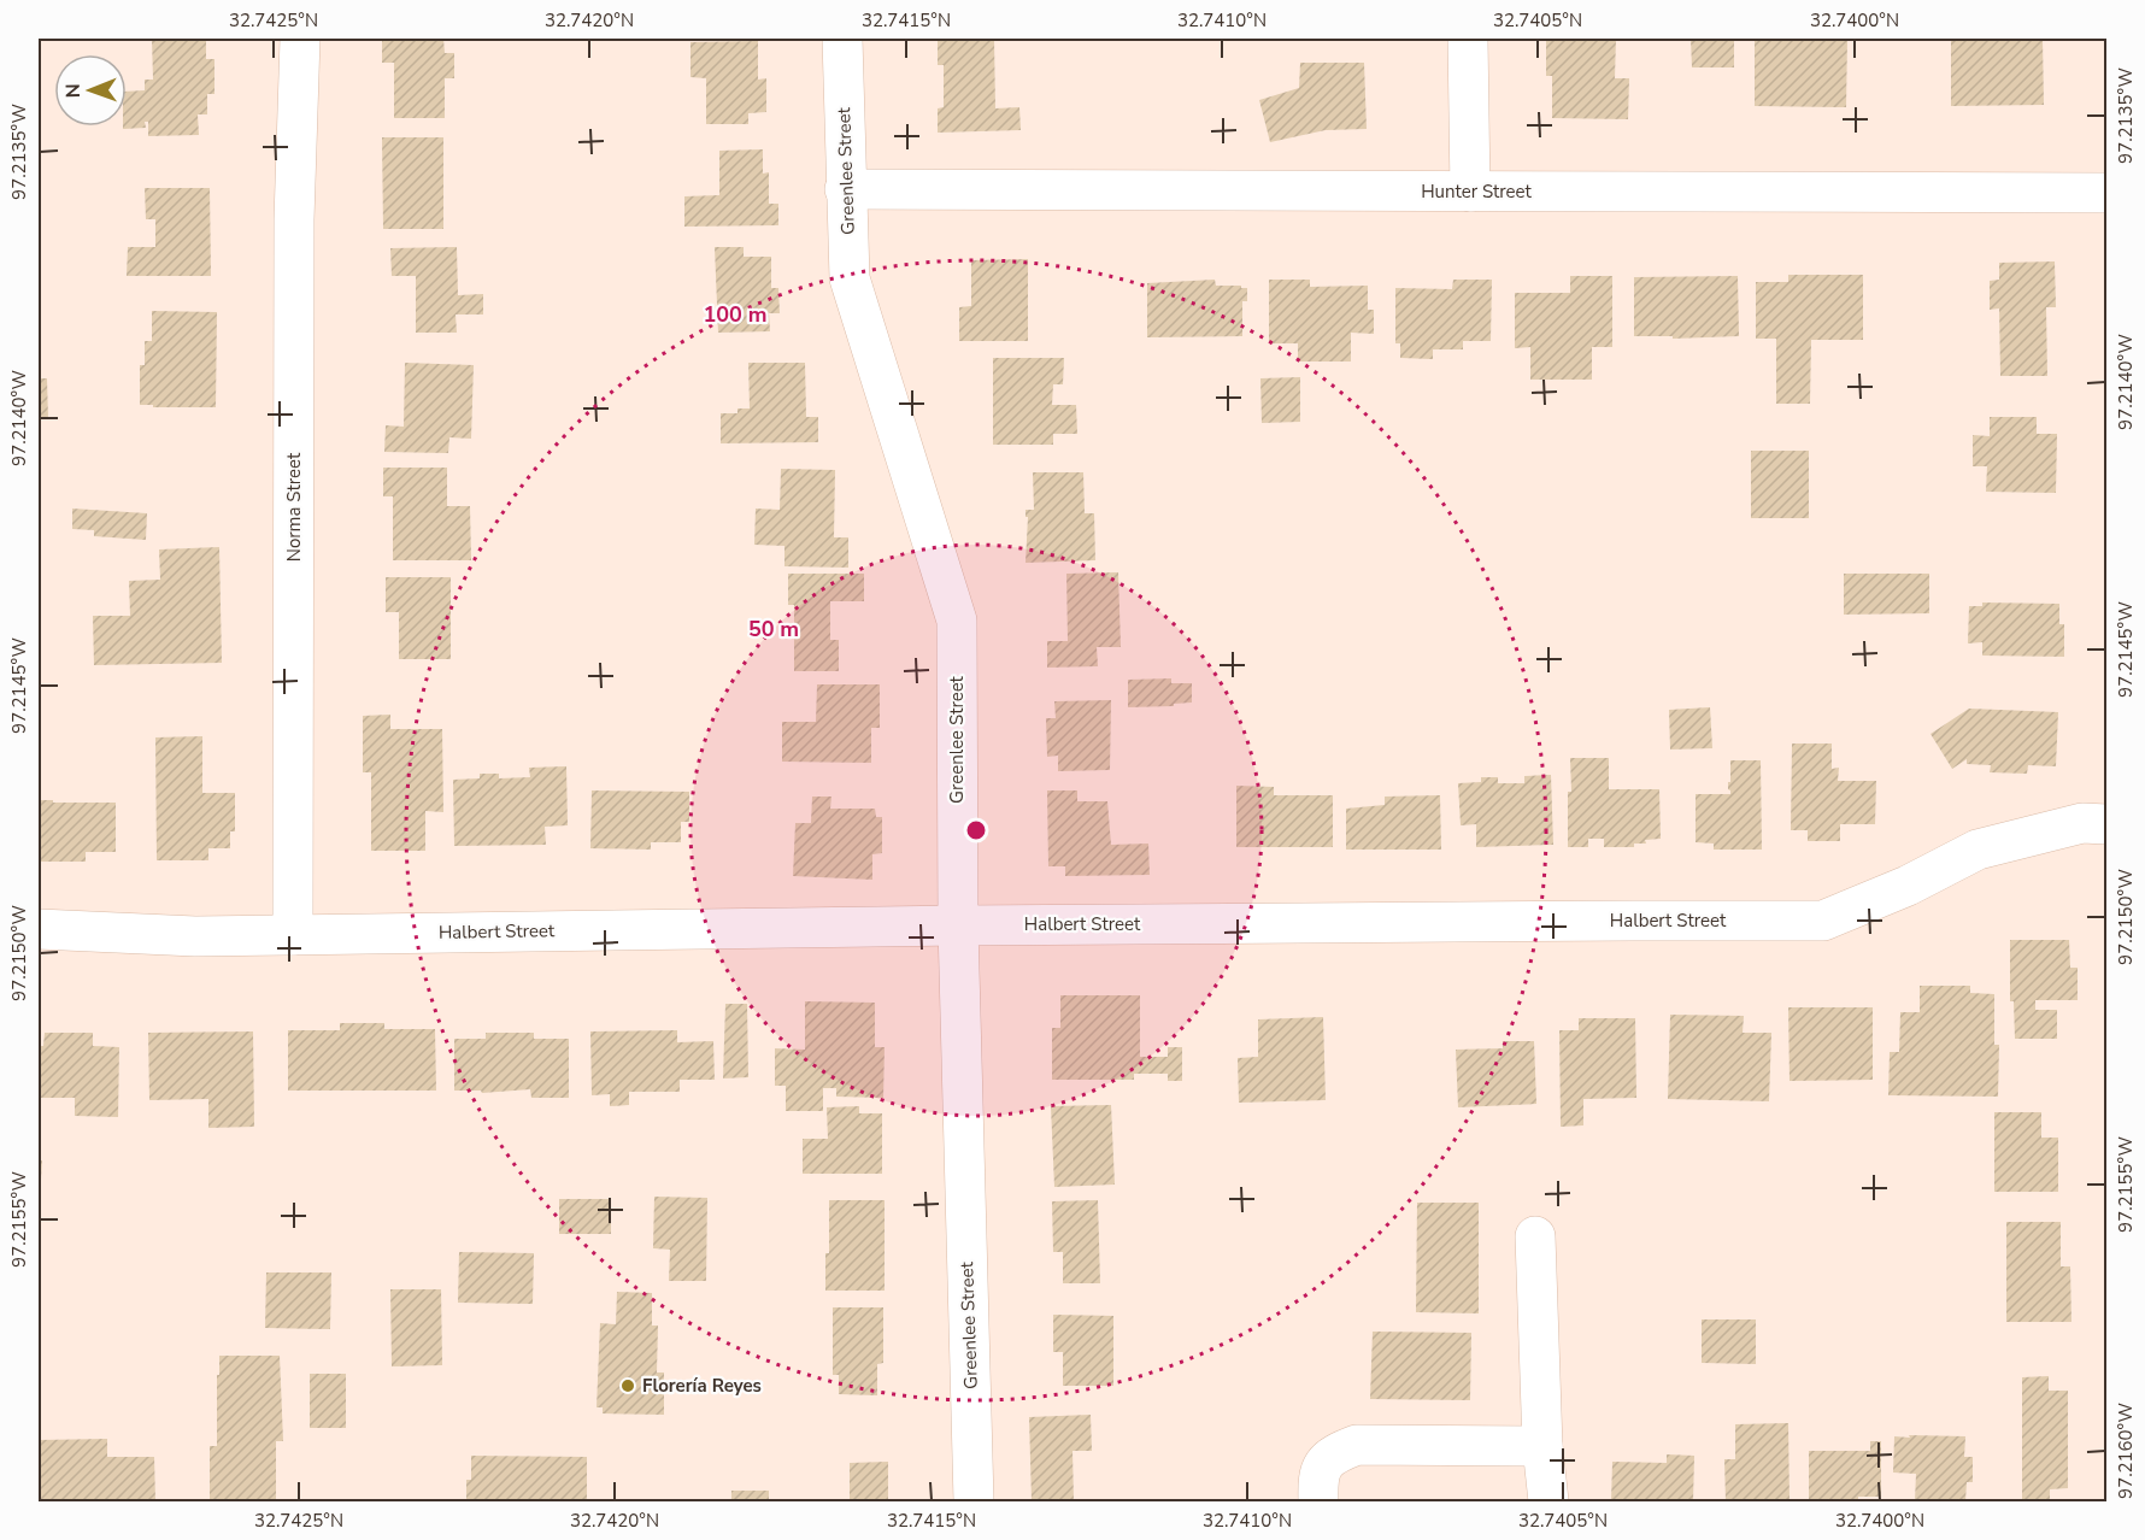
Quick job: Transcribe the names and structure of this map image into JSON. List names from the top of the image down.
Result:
{
  "streets": {
    "street": [
      "Greenlee Street",
      "Hunter Street",
      "Norma Street",
      "Halbert Street"
    ]
  },
  "crossings": [
    ["Greenlee Street", "Hunter Street"],
    ["Greenlee Street", "Halbert Street"],
    ["Norma Street", "Halbert Street"]
  ],
  "places": ["Florería Reyes"],
  "north": "left",
  "coordinates": [
    "32.7425°N",
    "32.7420°N",
    "32.7415°N",
    "32.7410°N",
    "32.7405°N",
    "32.7400°N",
    "97.2135°W",
    "97.2140°W",
    "97.2145°W",
    "97.2150°W",
    "97.2155°W",
    "97.2160°W"
  ],
  "rings": ["100 m", "50 m"]
}
